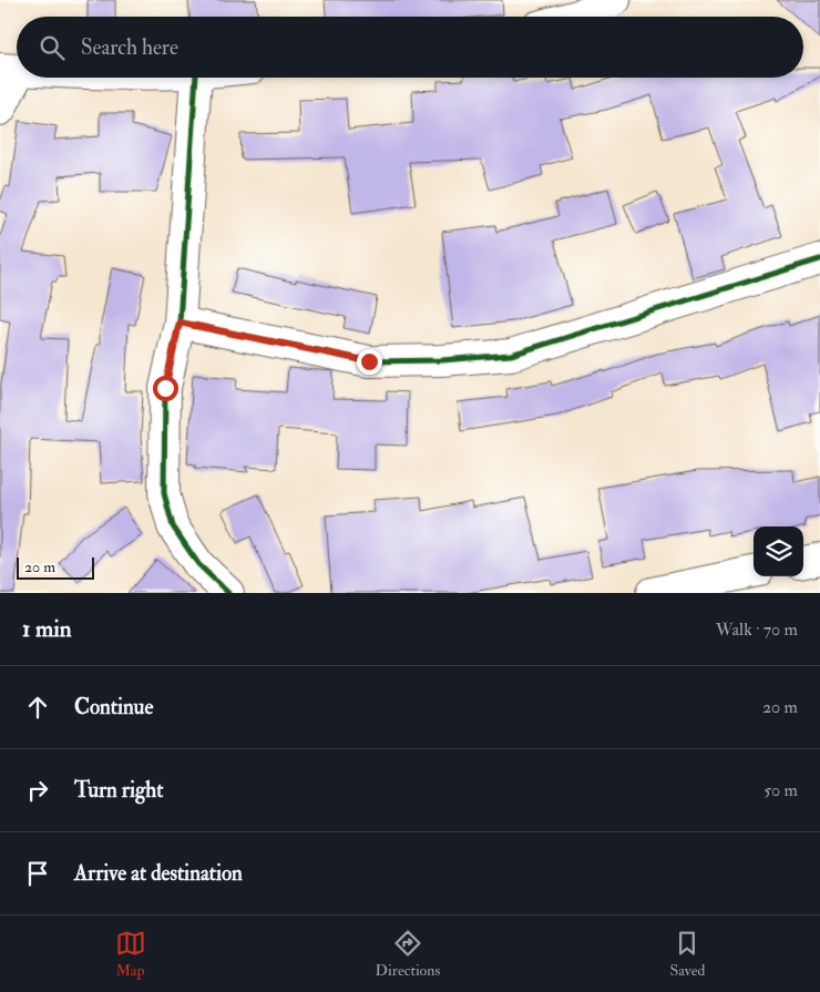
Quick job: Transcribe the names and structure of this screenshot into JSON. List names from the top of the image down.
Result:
{
  "scale_bar": "20 m",
  "page": {
    "search": "Search here",
    "scale": "20 m",
    "heading": ["1 min", "Walk · 70 m"],
    "list": [
      ["Continue", "20 m"],
      ["Turn right", "50 m"],
      "Arrive at destination"
    ],
    "nav": ["Map", "Directions", "Saved"]
  }
}
